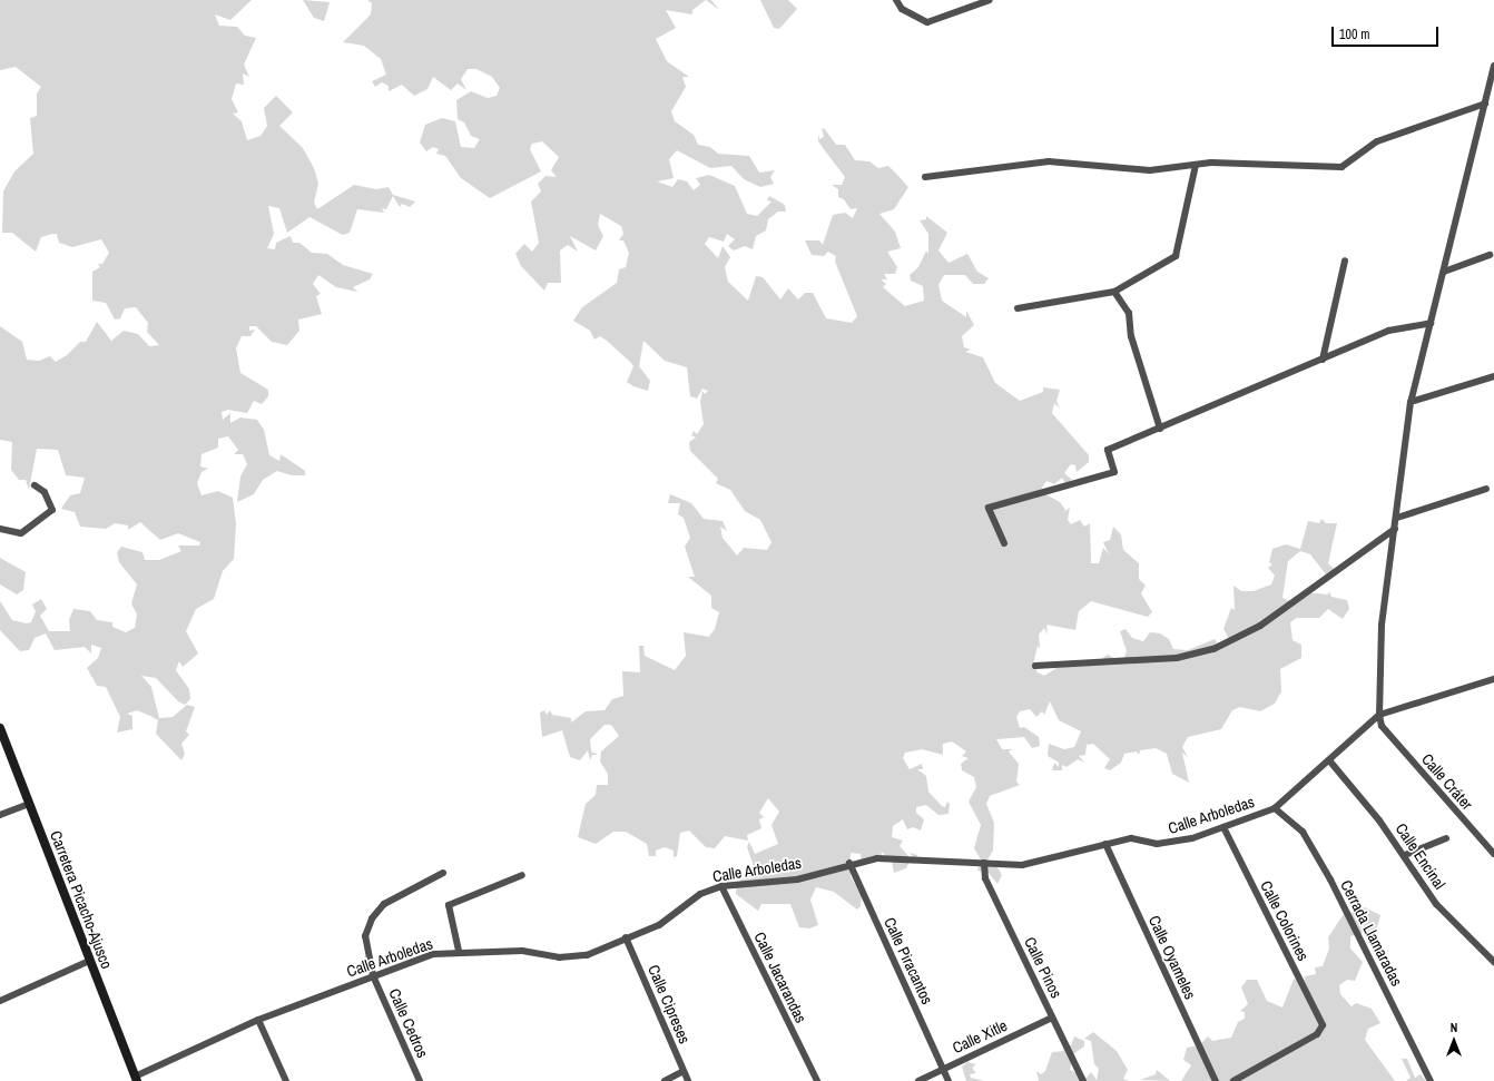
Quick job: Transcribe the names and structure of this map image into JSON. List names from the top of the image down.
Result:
{
  "streets": {
    "main road": ["Carretera Picacho-Ajusco"],
    "street": [
      "Calle Cráter",
      "Calle Arboledas",
      "Calle Encinal",
      "Calle Colorines",
      "Cerrada Llamaradas",
      "Calle Oyameles",
      "Calle Piracantos",
      "Calle Pinos",
      "Calle Jacarandas",
      "Calle Cipreses",
      "Calle Cedros",
      "Calle Xitle"
    ]
  },
  "crossings": [
    ["Calle Cráter", "Calle Arboledas"],
    ["Calle Arboledas", "Calle Encinal"],
    ["Calle Arboledas", "Carretera Picacho-Ajusco"],
    ["Calle Arboledas", "Calle Colorines"],
    ["Calle Arboledas", "Cerrada Llamaradas"],
    ["Calle Arboledas", "Calle Oyameles"],
    ["Calle Arboledas", "Calle Piracantos"],
    ["Calle Arboledas", "Calle Pinos"],
    ["Calle Arboledas", "Calle Jacarandas"],
    ["Calle Arboledas", "Calle Cipreses"],
    ["Calle Arboledas", "Calle Cedros"],
    ["Calle Piracantos", "Calle Xitle"],
    ["Calle Pinos", "Calle Xitle"]
  ],
  "scale_bar": "100 m",
  "north": "top"
}
